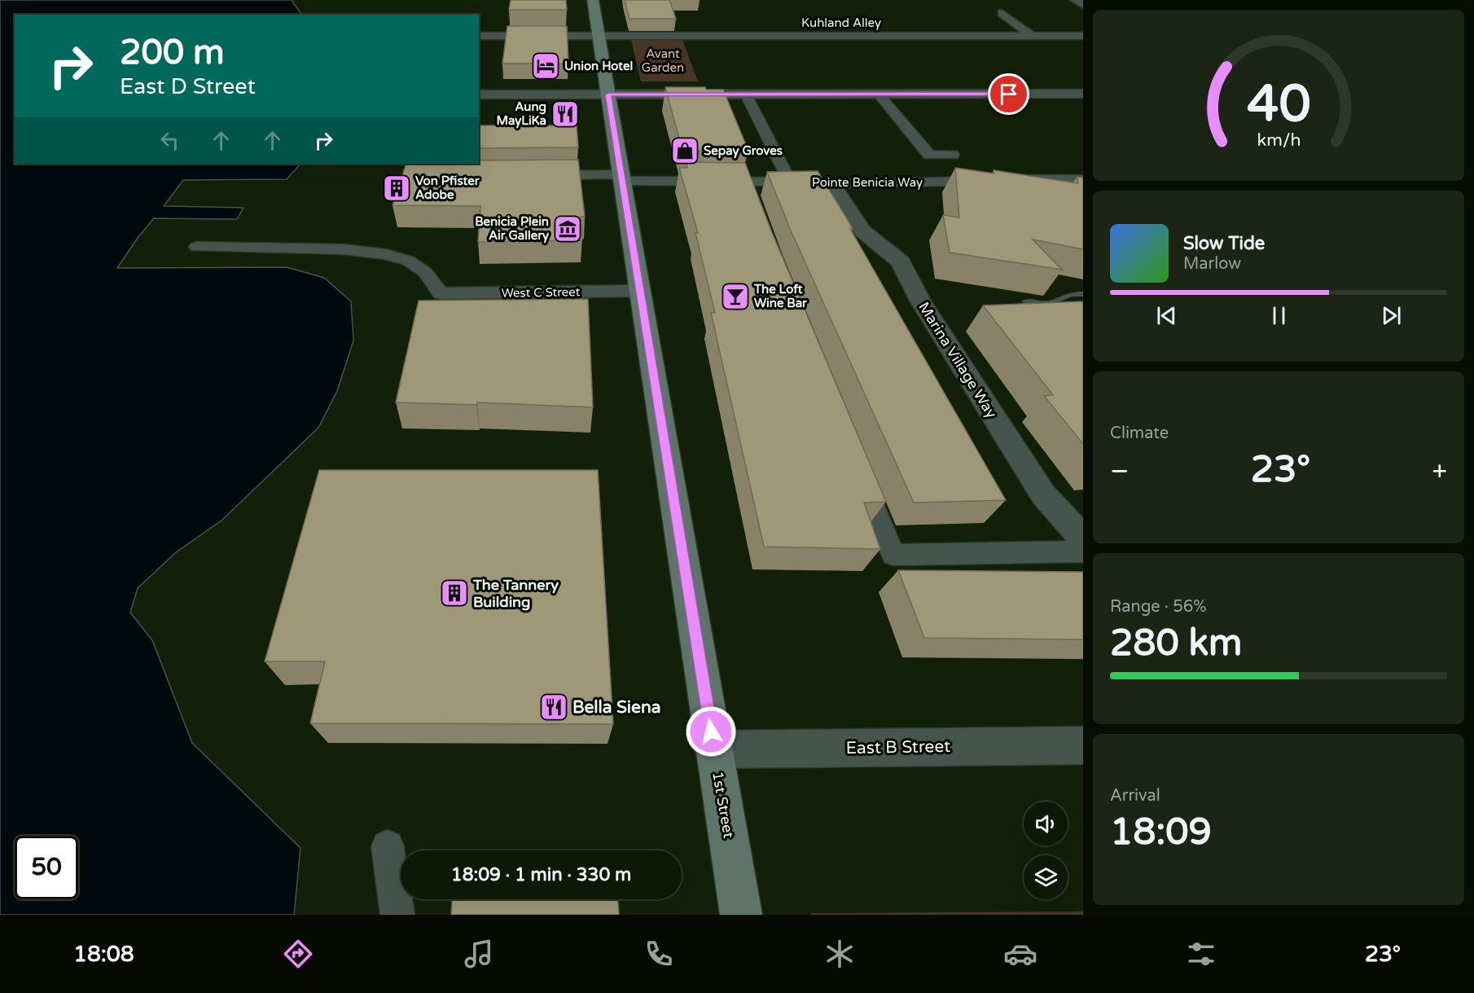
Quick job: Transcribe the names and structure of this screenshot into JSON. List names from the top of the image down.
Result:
{
  "streets": {
    "main road": ["1st Street"],
    "street": ["Marina Village Way", "East B Street"],
    "lane": ["Kuhland Alley", "Pointe Benicia Way", "West C Street"]
  },
  "crossings": [
    ["Kuhland Alley", "1st Street"],
    ["Pointe Benicia Way", "Marina Village Way"],
    ["Pointe Benicia Way", "1st Street"],
    ["West C Street", "1st Street"],
    ["East B Street", "1st Street"]
  ],
  "parks": ["Avant Garden"],
  "places": {
    "hotel": ["Union Hotel"],
    "restaurant": ["Aung MayLiKa", "Bella Siena"],
    "shop": ["Sepay Groves"],
    "building": ["Von Pfister Adobe", "The Tannery Building"],
    "museum": ["Benicia Plein Air Gallery"],
    "bar": ["The Loft Wine Bar"]
  },
  "page": {
    "turn": ["200 m", "East D Street"],
    "song": ["Slow Tide", "Marlow"],
    "tile": [
      "Climate",
      ["Range · 56%", "280 km"],
      ["Arrival", "18:09"]
    ],
    "heat": ["−", "23°", "+"],
    "limit": "50",
    "trip": "18:09 · 1 min · 330 m",
    "tabs": ["18:08", "23°"],
    "gauge": ["40", "km/h"]
  }
}
